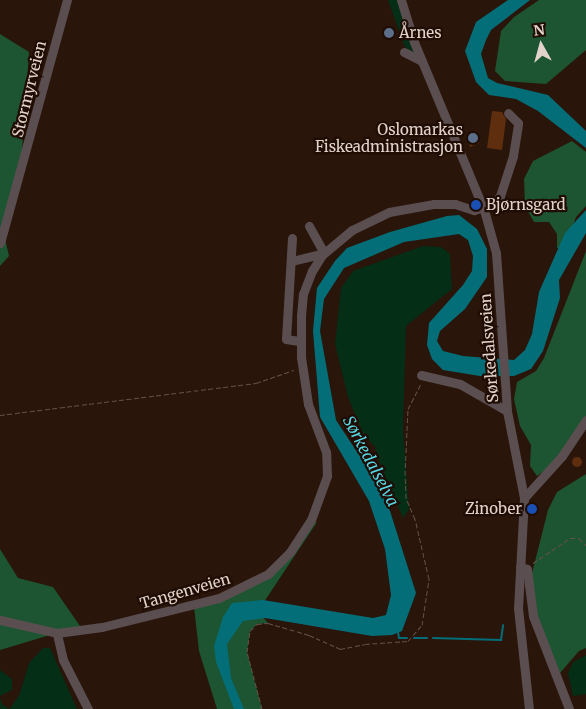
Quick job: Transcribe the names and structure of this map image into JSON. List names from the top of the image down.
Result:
{
  "streets": {
    "street": ["Stormyrveien", "Sørkedalsveien", "Tangenveien"]
  },
  "crossings": [
    ["Sørkedalsveien", "Tangenveien"]
  ],
  "water": ["Sørkedalselva"],
  "places": [
    "Årnes",
    "Oslomarkas Fiskeadministrasjon",
    "Bjørnsgard",
    "Zinober"
  ],
  "north": "top"
}
